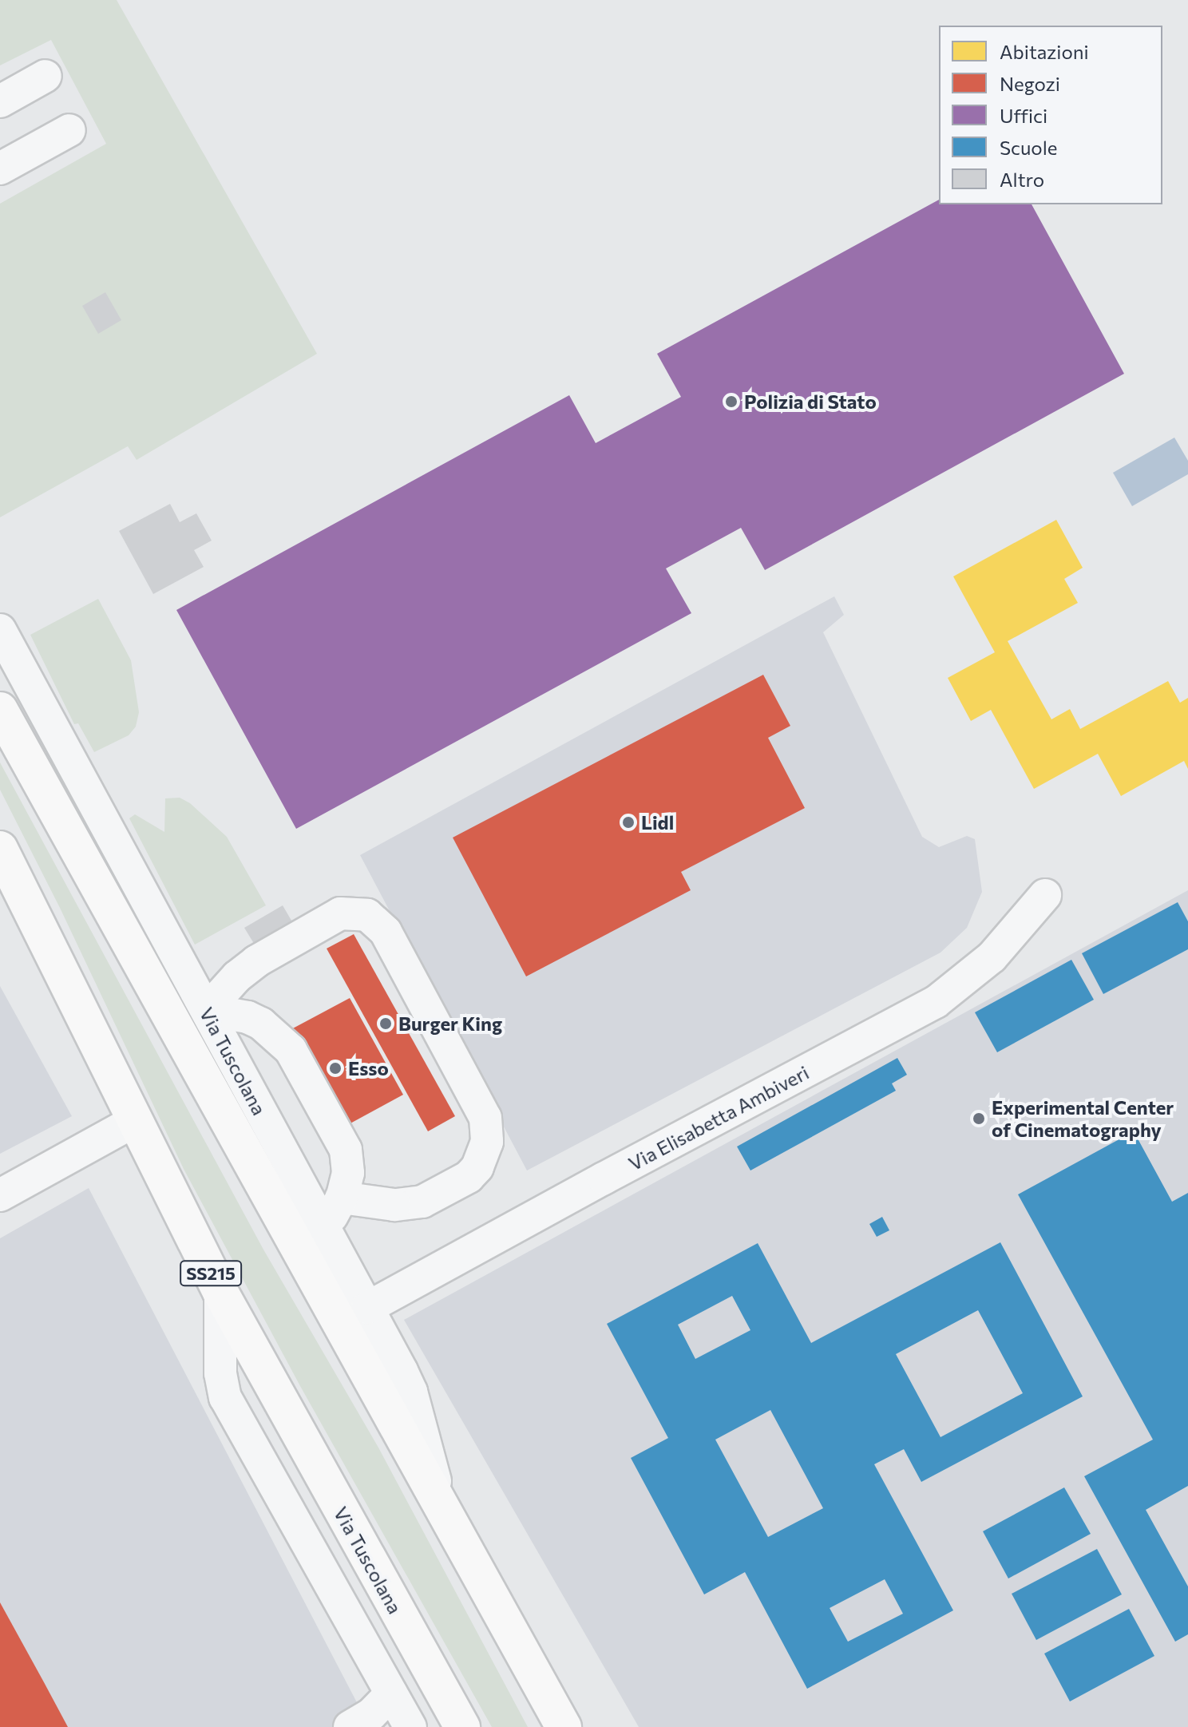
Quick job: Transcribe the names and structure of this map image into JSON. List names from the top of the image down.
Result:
{
  "streets": {
    "main road": ["Via Tuscolana", "SS215"],
    "street": ["Via Elisabetta Ambiveri"]
  },
  "crossings": [
    ["Via Tuscolana", "Via Elisabetta Ambiveri"]
  ],
  "places": [
    "Polizia di Stato",
    "Lidl",
    "Burger King",
    "Esso",
    "Experimental Center of Cinematography"
  ],
  "legend": [
    "Abitazioni",
    "Negozi",
    "Uffici",
    "Scuole",
    "Altro"
  ]
}
